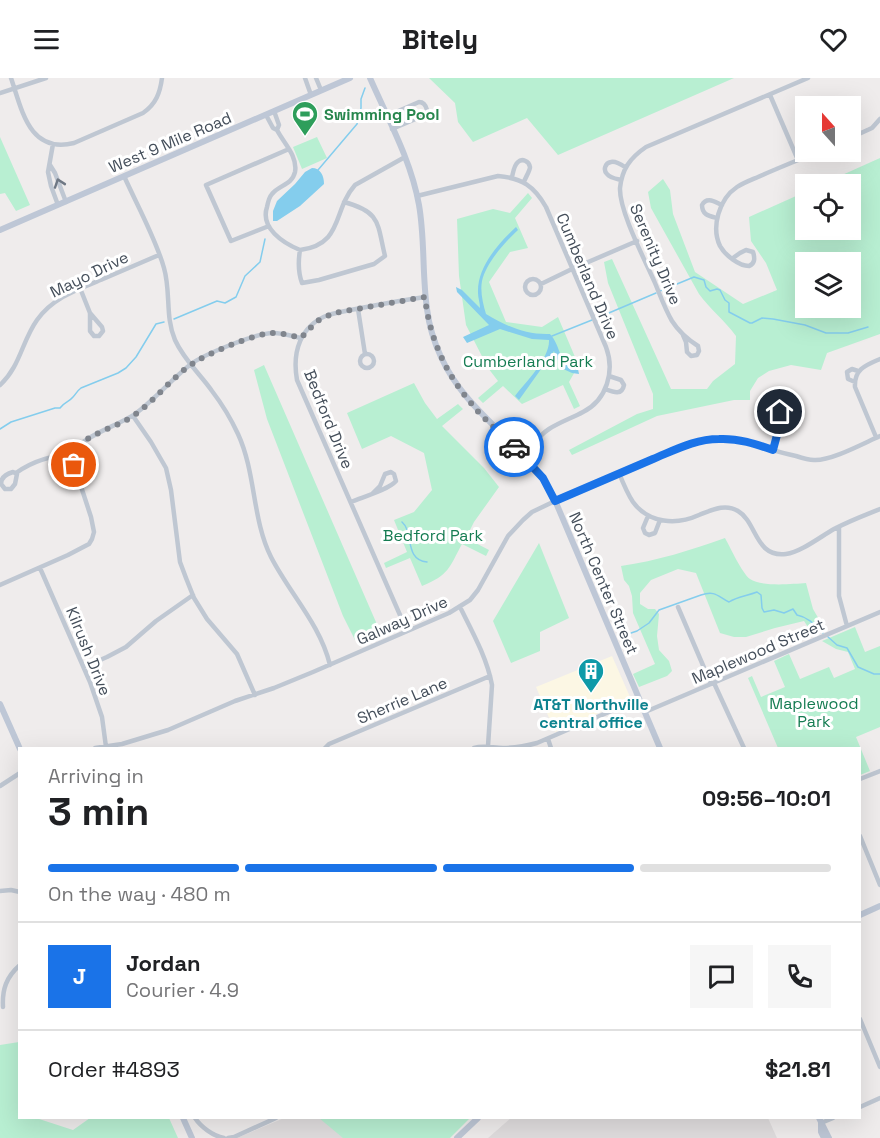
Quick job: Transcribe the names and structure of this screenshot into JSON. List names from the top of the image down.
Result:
{
  "streets": {
    "street": [
      "West 9 Mile Road",
      "Serenity Drive",
      "Mayo Drive",
      "Cumberland Drive",
      "Bedford Drive",
      "North Center Street",
      "Galway Drive",
      "Kilrush Drive",
      "Maplewood Street",
      "Sherrie Lane"
    ]
  },
  "crossings": [
    ["Cumberland Drive", "North Center Street"],
    ["Bedford Drive", "Galway Drive"],
    ["North Center Street", "Galway Drive"],
    ["North Center Street", "Maplewood Street"],
    ["Galway Drive", "Kilrush Drive"]
  ],
  "parks": ["Cumberland Park", "Bedford Park", "Maplewood Park"],
  "places": {
    "sports": ["Swimming Pool"],
    "building": ["AT&T Northville central office"]
  },
  "north": "top",
  "page": {
    "header": "Bitely",
    "heading": ["3 min", "Arriving in", "09:56–10:01"],
    "panel": [
      "Jordan",
      "Courier · 4.9",
      "Order #4893",
      "$21.81"
    ],
    "bar": "On the way · 480 m",
    "round": "J"
  }
}
